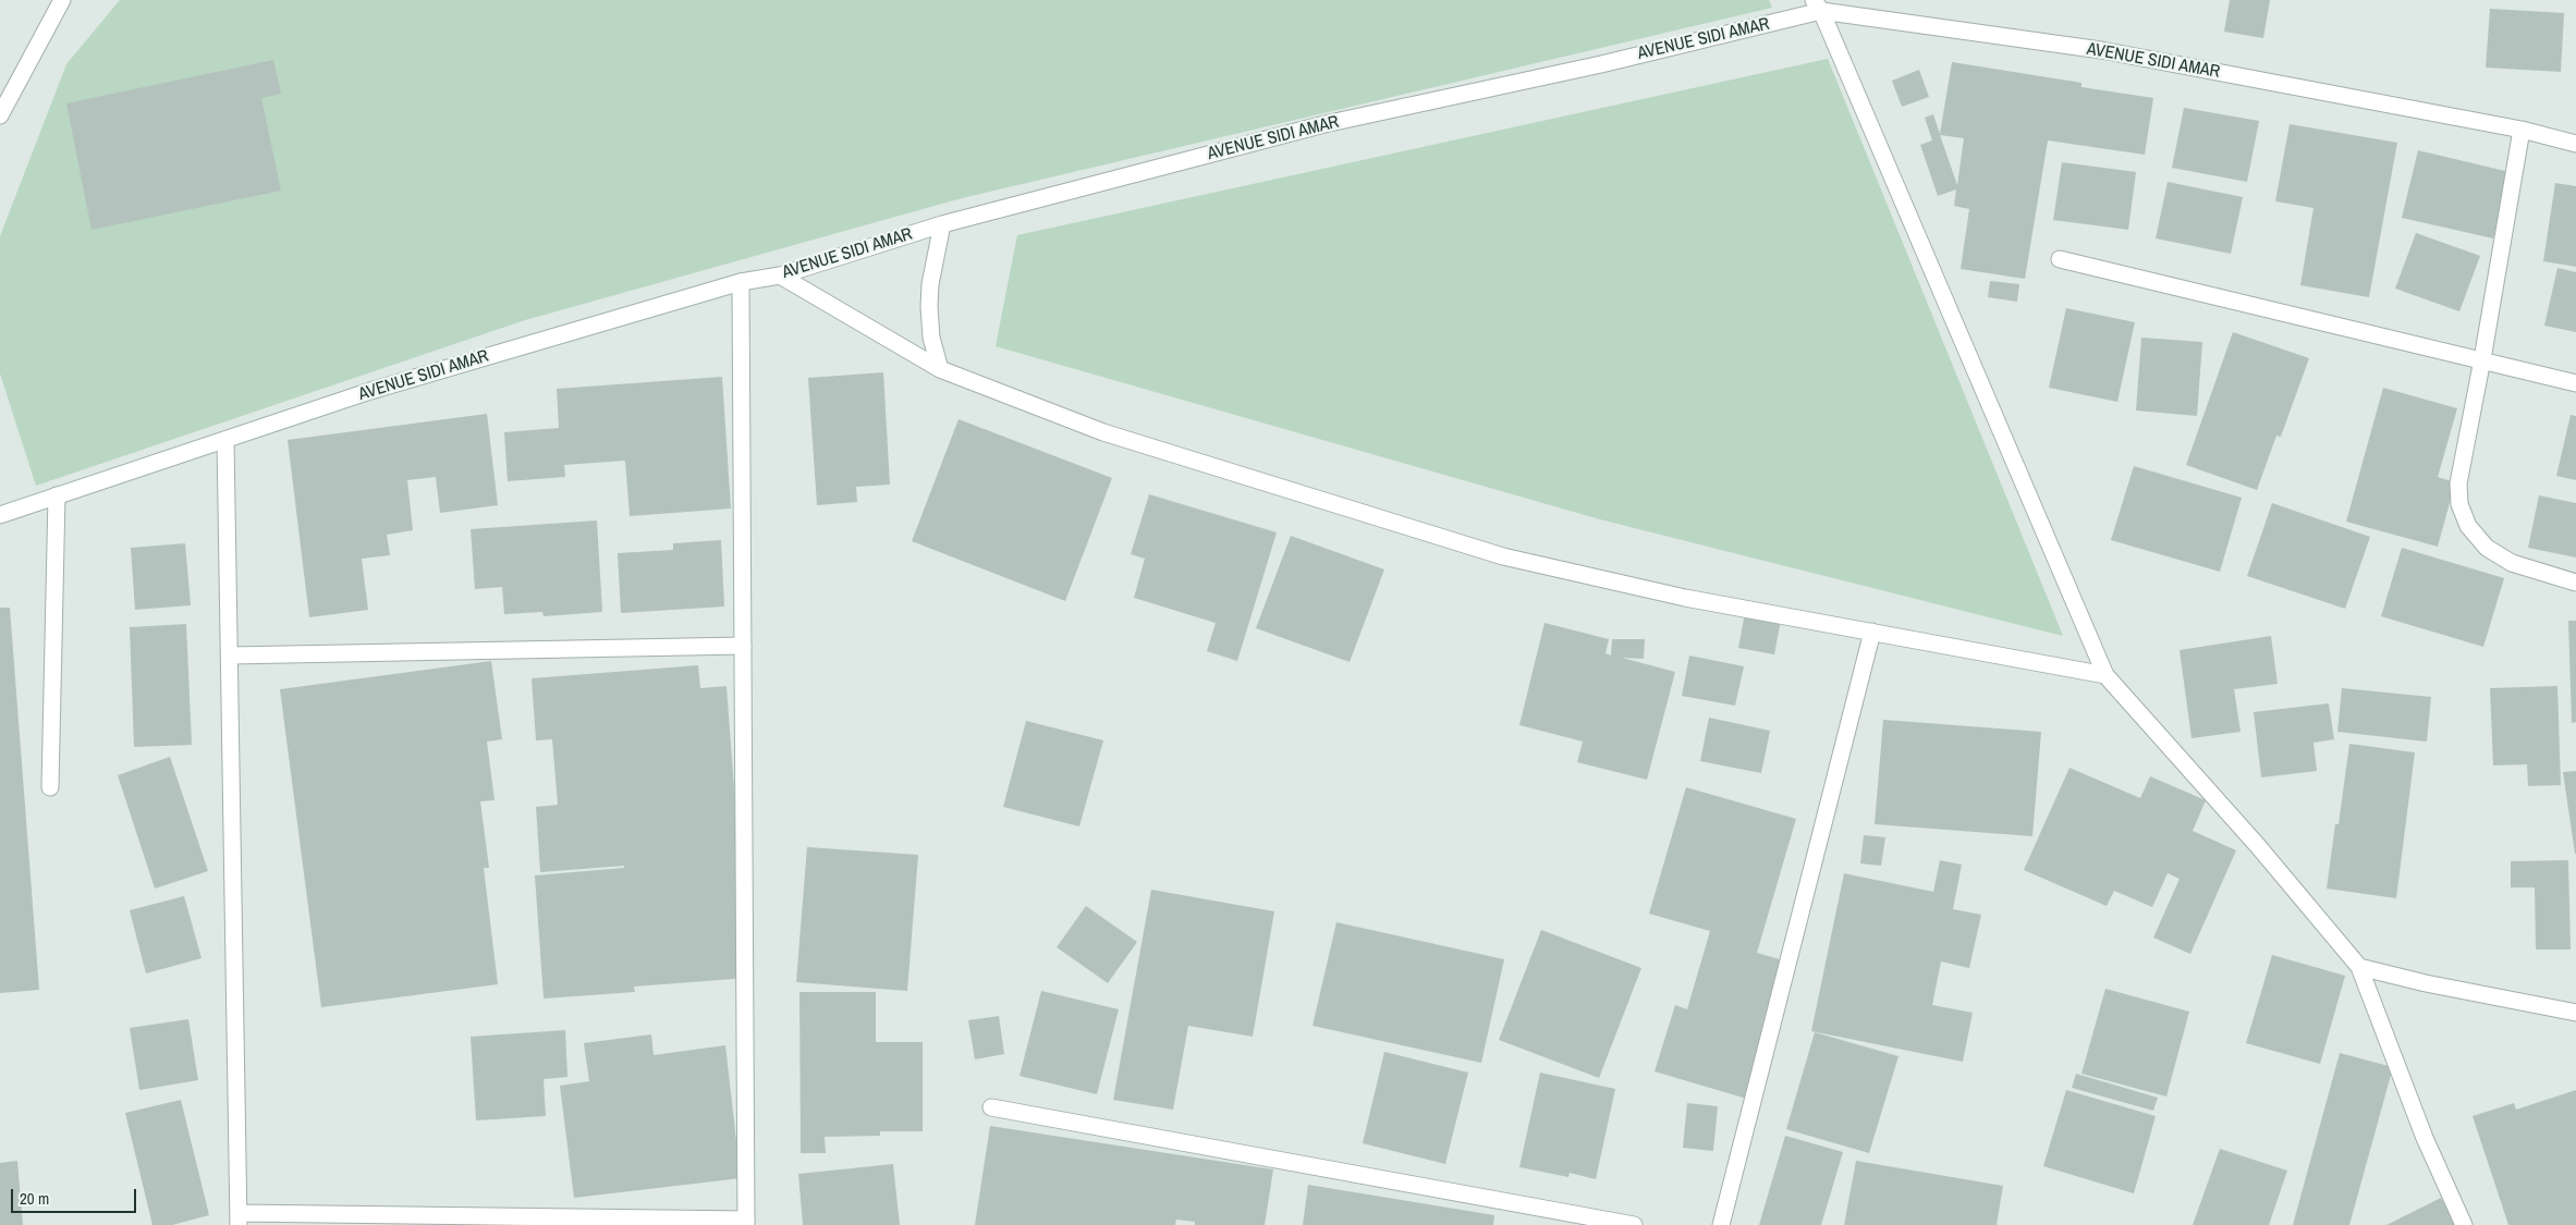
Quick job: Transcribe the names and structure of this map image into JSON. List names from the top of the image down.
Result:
{
  "streets": {
    "street": ["AVENUE SIDI AMAR"]
  },
  "scale_bar": "20 m"
}
